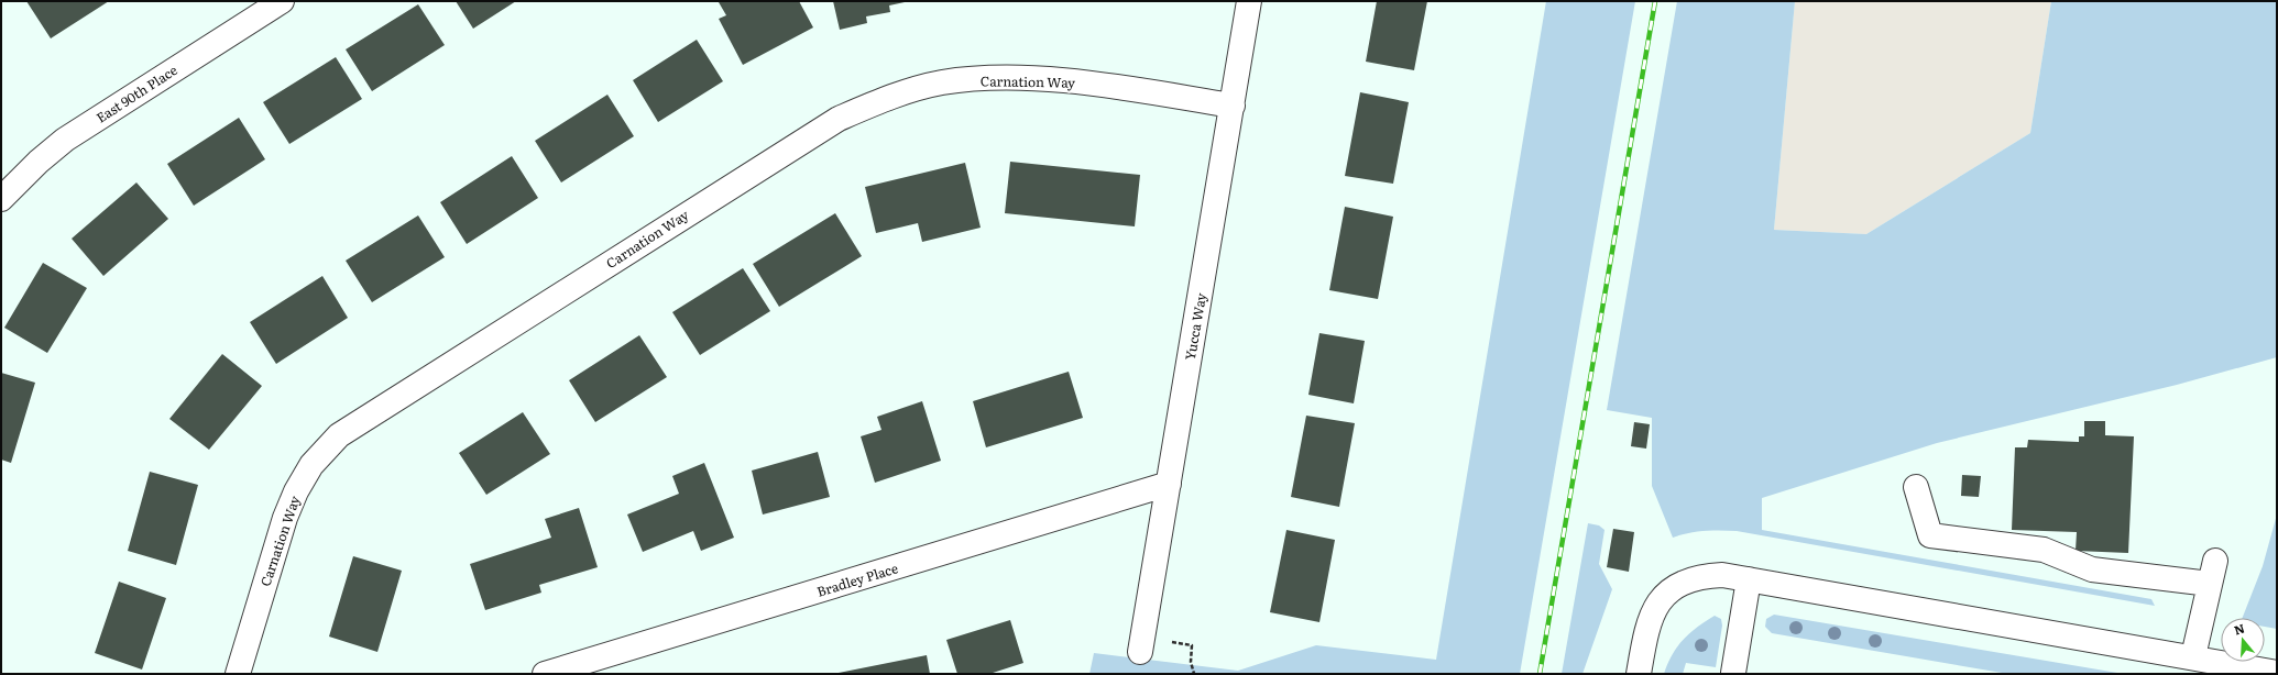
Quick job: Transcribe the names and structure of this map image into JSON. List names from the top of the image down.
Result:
{
  "streets": {
    "street": [
      "Carnation Way",
      "East 90th Place",
      "Yucca Way",
      "Bradley Place"
    ]
  },
  "crossings": [
    ["Carnation Way", "Yucca Way"],
    ["Yucca Way", "Bradley Place"]
  ],
  "north": "top"
}
